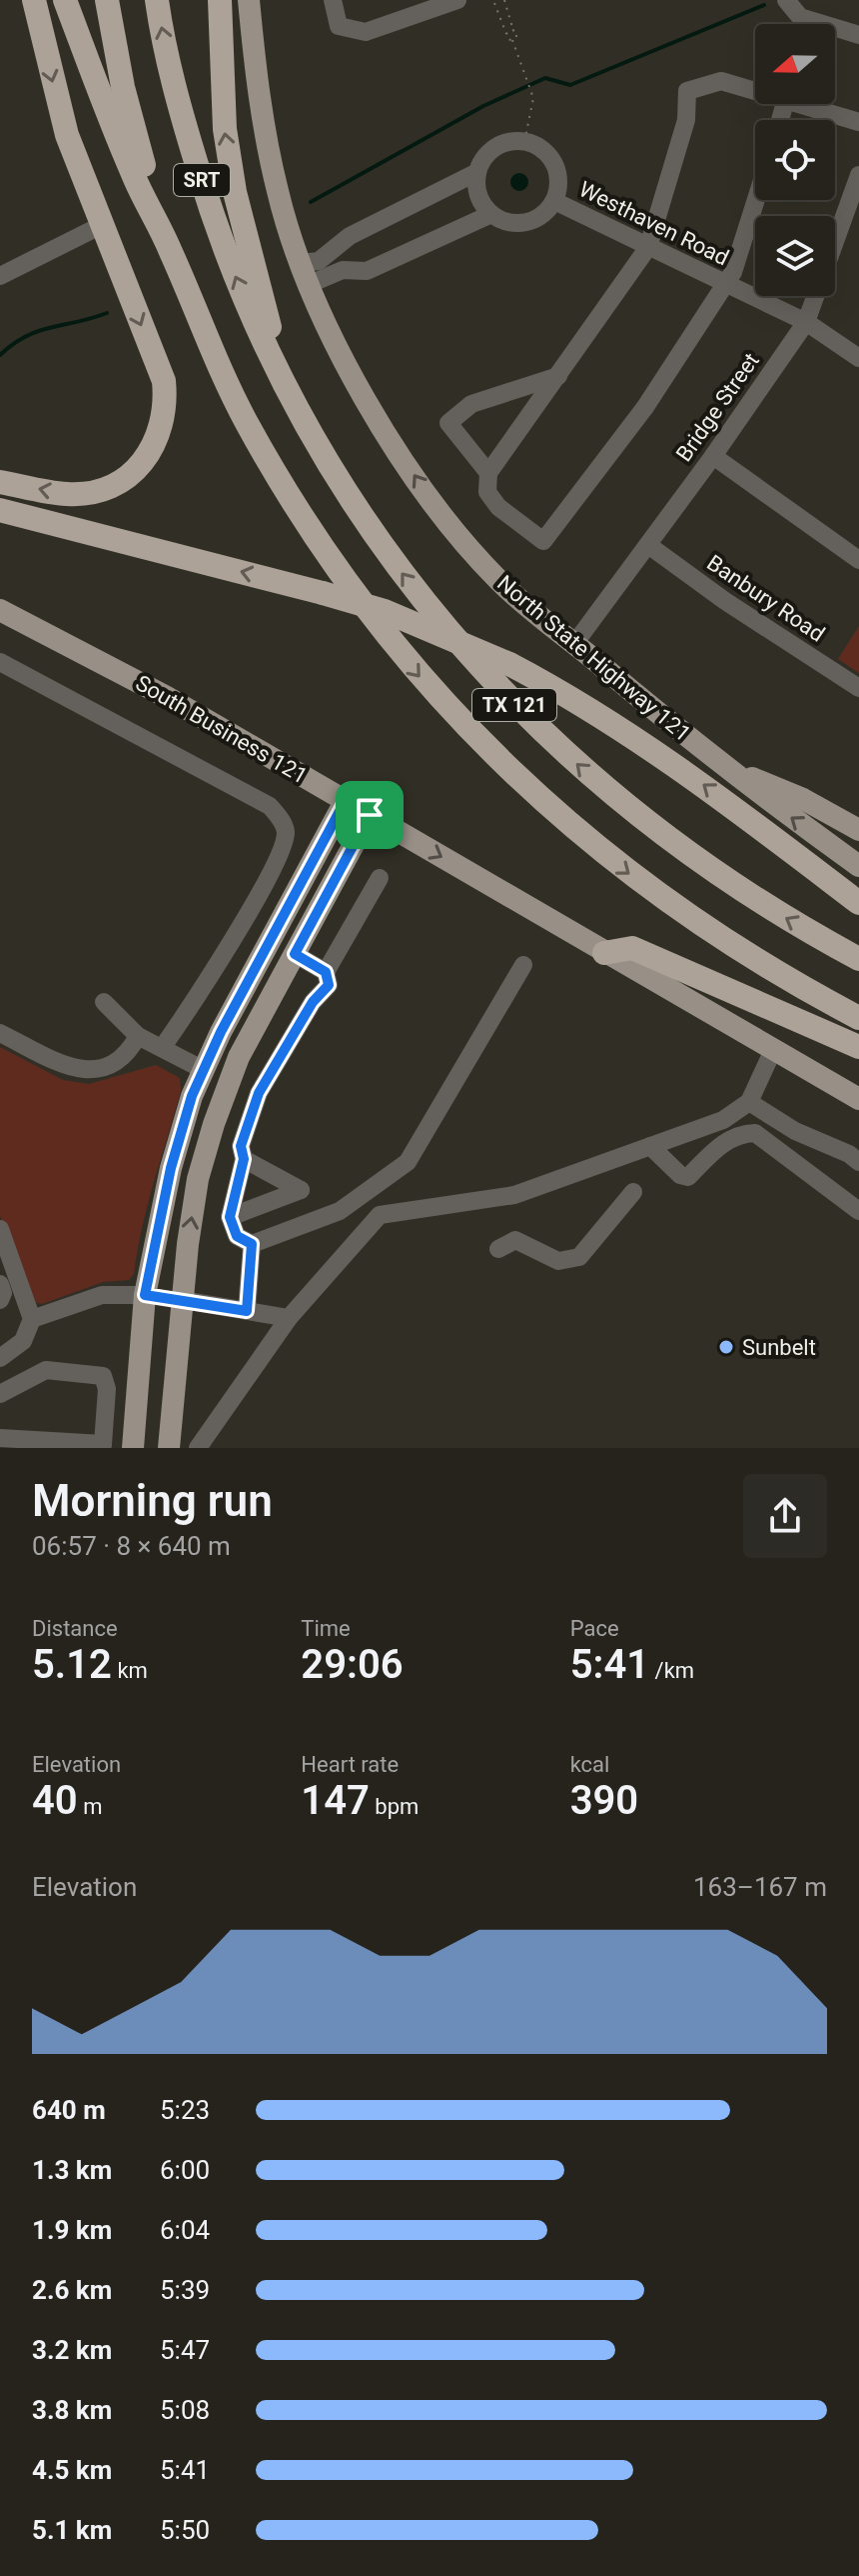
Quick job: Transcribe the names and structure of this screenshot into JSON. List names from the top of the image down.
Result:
{
  "streets": {
    "highway": ["SRT", "TX 121"],
    "main road": ["North State Highway 121", "South Business 121"],
    "street": ["Westhaven Road", "Bridge Street", "Banbury Road"]
  },
  "crossings": [
    ["SRT", "TX 121"],
    ["Westhaven Road", "Bridge Street"],
    ["Bridge Street", "Banbury Road"],
    ["Bridge Street", "North State Highway 121"]
  ],
  "one_way": ["North State Highway 121"],
  "places": ["Sunbelt"],
  "north": "left",
  "page": {
    "heading": ["Morning run", "06:57 · 8 × 640 m"],
    "stats": [
      ["Distance", "5.12 km"],
      ["Time", "29:06"],
      ["Pace", "5:41 /km"],
      ["Elevation", "40 m"],
      ["Heart rate", "147 bpm"],
      ["kcal", "390"]
    ],
    "chart": ["Elevation", "163–167 m"],
    "list": [
      {
        "name": "640 m",
        "note": "5:23"
      },
      {
        "name": "1.3 km",
        "note": "6:00"
      },
      {
        "name": "1.9 km",
        "note": "6:04"
      },
      {
        "name": "2.6 km",
        "note": "5:39"
      },
      {
        "name": "3.2 km",
        "note": "5:47"
      },
      {
        "name": "3.8 km",
        "note": "5:08"
      },
      {
        "name": "4.5 km",
        "note": "5:41"
      },
      {
        "name": "5.1 km",
        "note": "5:50"
      }
    ]
  }
}
